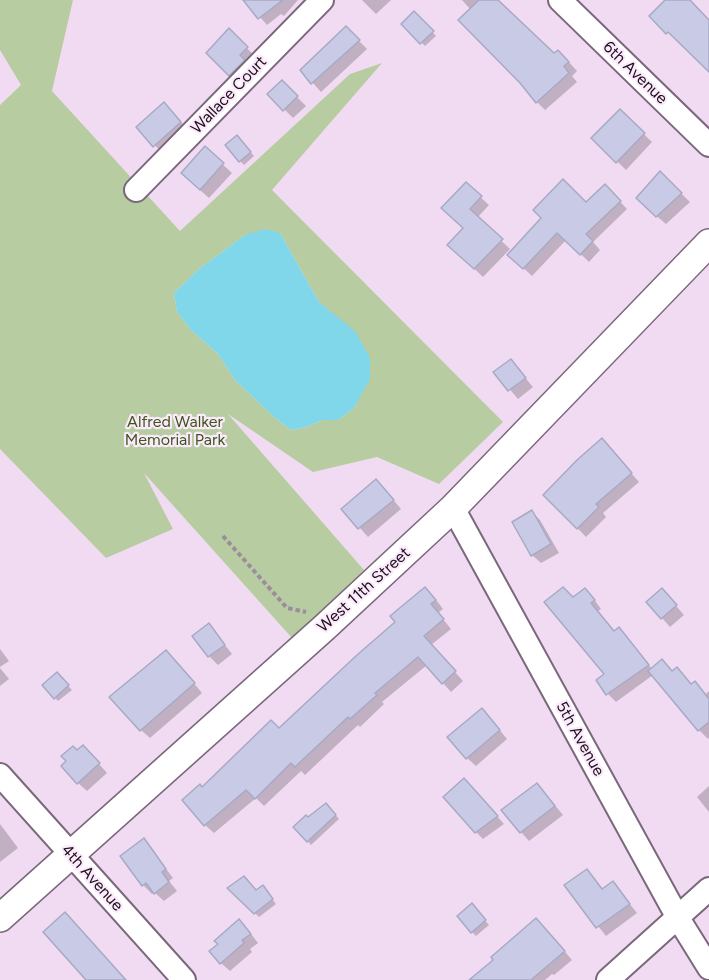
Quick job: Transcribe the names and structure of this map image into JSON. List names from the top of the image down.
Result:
{
  "streets": {
    "street": [
      "6th Avenue",
      "Wallace Court",
      "West 11th Street",
      "5th Avenue",
      "4th Avenue"
    ]
  },
  "crossings": [
    ["West 11th Street", "5th Avenue"],
    ["West 11th Street", "4th Avenue"]
  ],
  "parks": ["Alfred Walker Memorial Park"]
}
